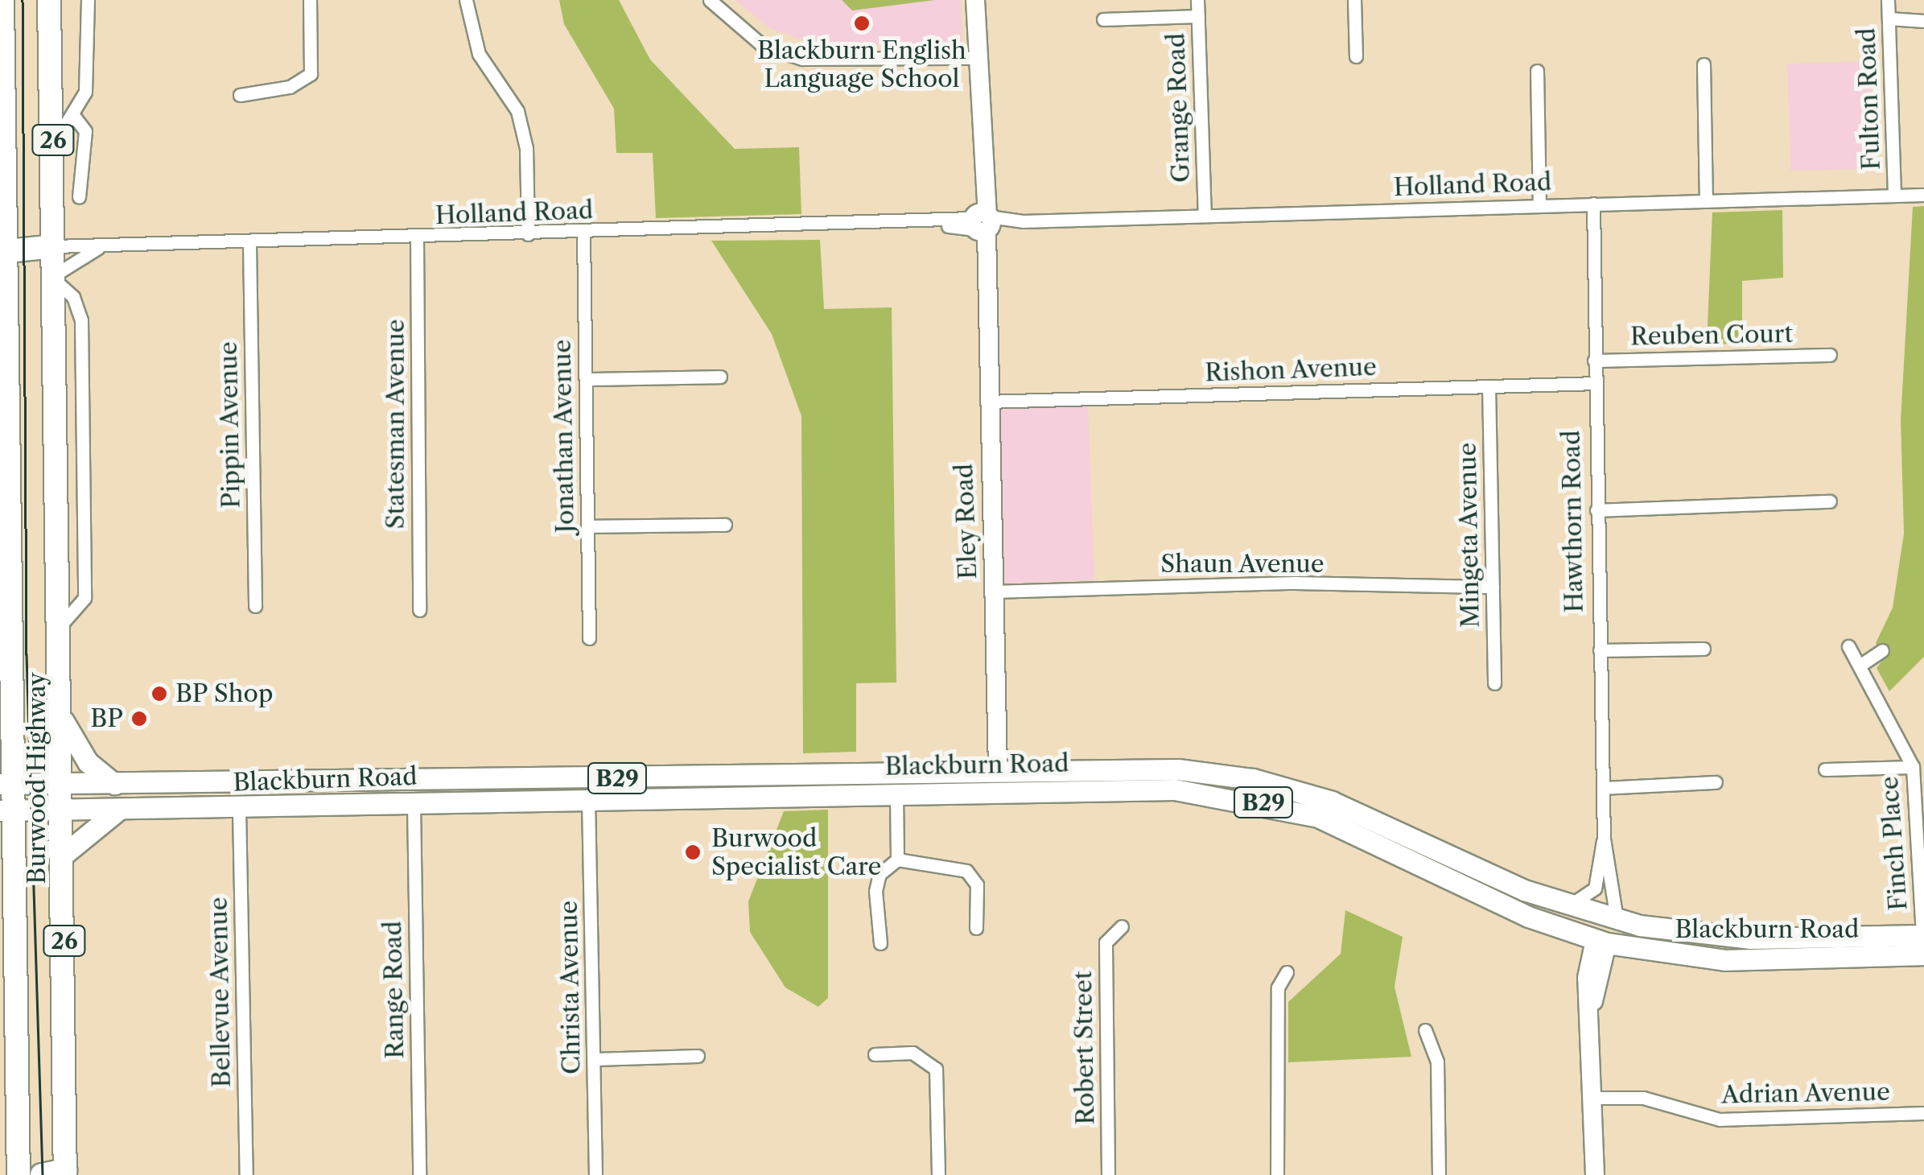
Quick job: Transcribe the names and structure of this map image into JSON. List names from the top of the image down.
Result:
{
  "streets": {
    "highway": ["26", "Burwood Highway"],
    "main road": [
      "Eley Road",
      "Hawthorn Road",
      "Blackburn Road",
      "B29"
    ],
    "street": [
      "Fulton Road",
      "Grange Road",
      "Holland Road",
      "Reuben Court",
      "Rishon Avenue",
      "Statesman Avenue",
      "Pippin Avenue",
      "Jonathan Avenue",
      "Mingeta Avenue",
      "Shaun Avenue",
      "Finch Place",
      "Christa Avenue",
      "Range Road",
      "Bellevue Avenue",
      "Robert Street",
      "Adrian Avenue"
    ]
  },
  "crossings": [
    ["Fulton Road", "Holland Road"],
    ["Grange Road", "Holland Road"],
    ["Holland Road", "Statesman Avenue"],
    ["Holland Road", "Pippin Avenue"],
    ["Holland Road", "Jonathan Avenue"],
    ["Holland Road", "Eley Road"],
    ["Holland Road", "Hawthorn Road"],
    ["Holland Road", "Burwood Highway"],
    ["Reuben Court", "Hawthorn Road"],
    ["Rishon Avenue", "Eley Road"],
    ["Rishon Avenue", "Hawthorn Road"],
    ["Rishon Avenue", "Mingeta Avenue"],
    ["Eley Road", "Shaun Avenue"],
    ["Eley Road", "Blackburn Road"],
    ["Hawthorn Road", "Blackburn Road"],
    ["Hawthorn Road", "Adrian Avenue"],
    ["Mingeta Avenue", "Shaun Avenue"],
    ["Blackburn Road", "Burwood Highway"],
    ["Blackburn Road", "Finch Place"],
    ["Blackburn Road", "Christa Avenue"],
    ["Blackburn Road", "Range Road"],
    ["Blackburn Road", "Bellevue Avenue"]
  ],
  "places": [
    "Blackburn English Language School",
    "BP Shop",
    "BP",
    "Burwood Specialist Care"
  ]
}
